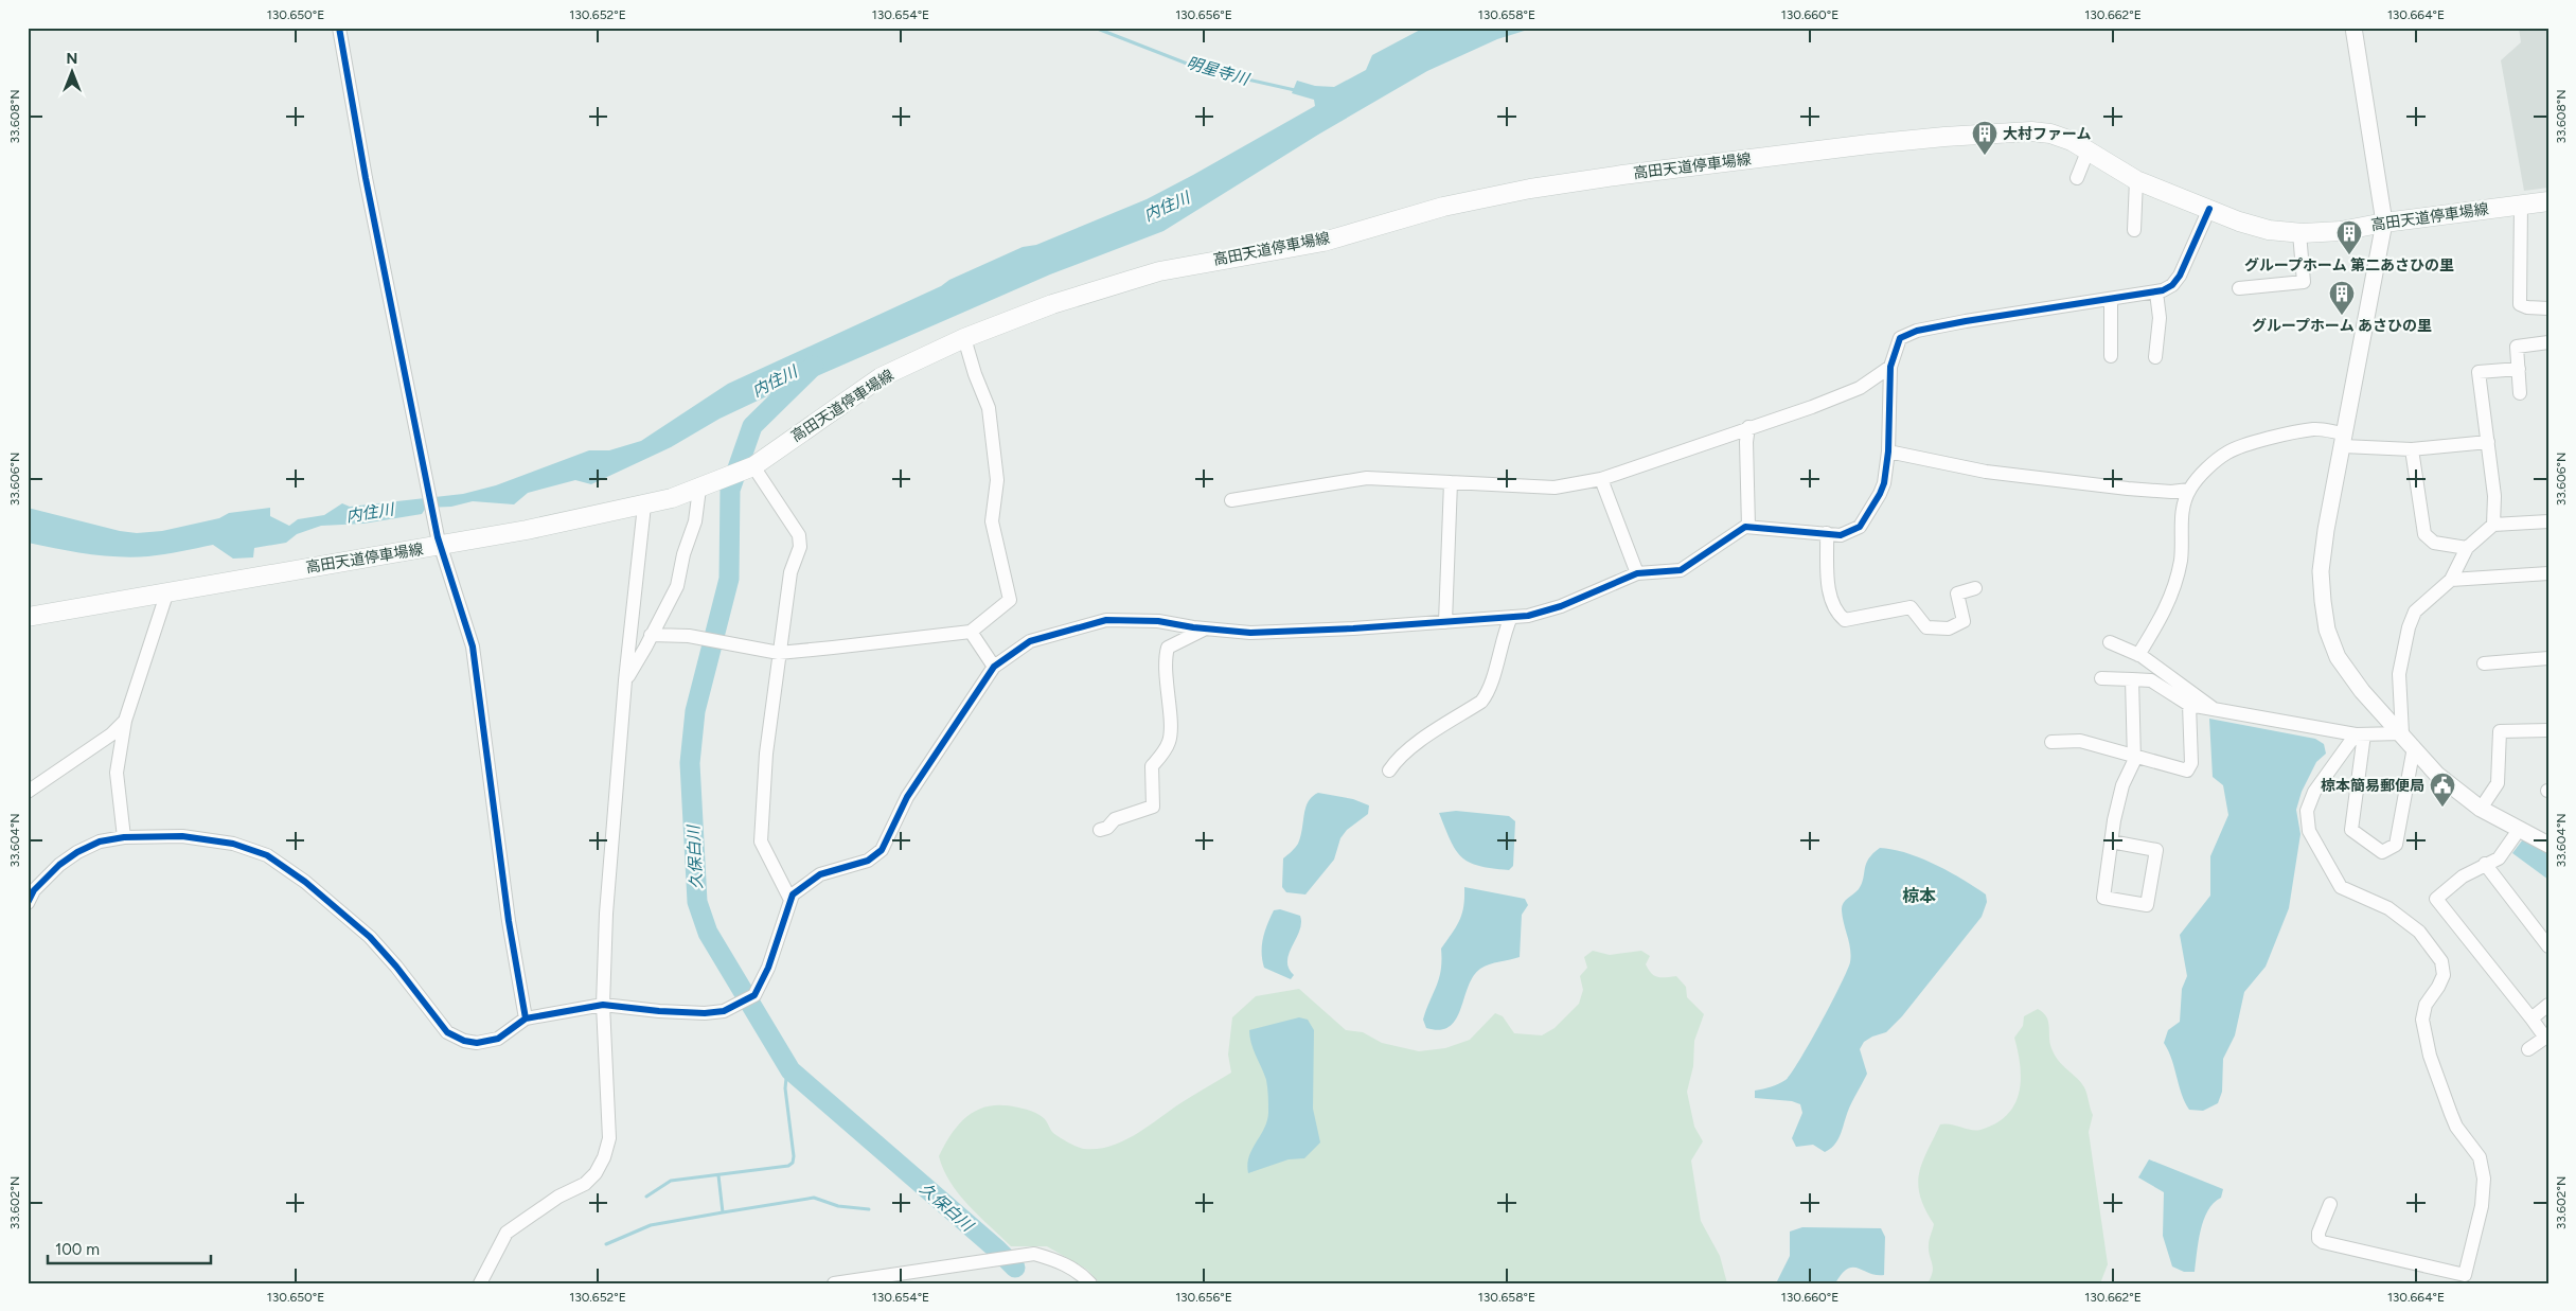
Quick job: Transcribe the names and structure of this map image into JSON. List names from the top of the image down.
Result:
{
  "streets": {
    "main road": ["高田天道停車場線"]
  },
  "districts": ["椋本"],
  "water": ["明星寺川", "内住川", "久保白川"],
  "places": {
    "building": ["大村ファーム", "グループホーム 第二あさひの里", "グループホーム あさひの里"],
    "public building": ["椋本簡易郵便局"]
  },
  "scale_bar": "100 m",
  "north": "top",
  "coordinates": [
    "130.650°E",
    "130.652°E",
    "130.654°E",
    "130.656°E",
    "130.658°E",
    "130.660°E",
    "130.662°E",
    "130.664°E",
    "33.608°N",
    "33.606°N",
    "33.604°N",
    "33.602°N"
  ]
}
